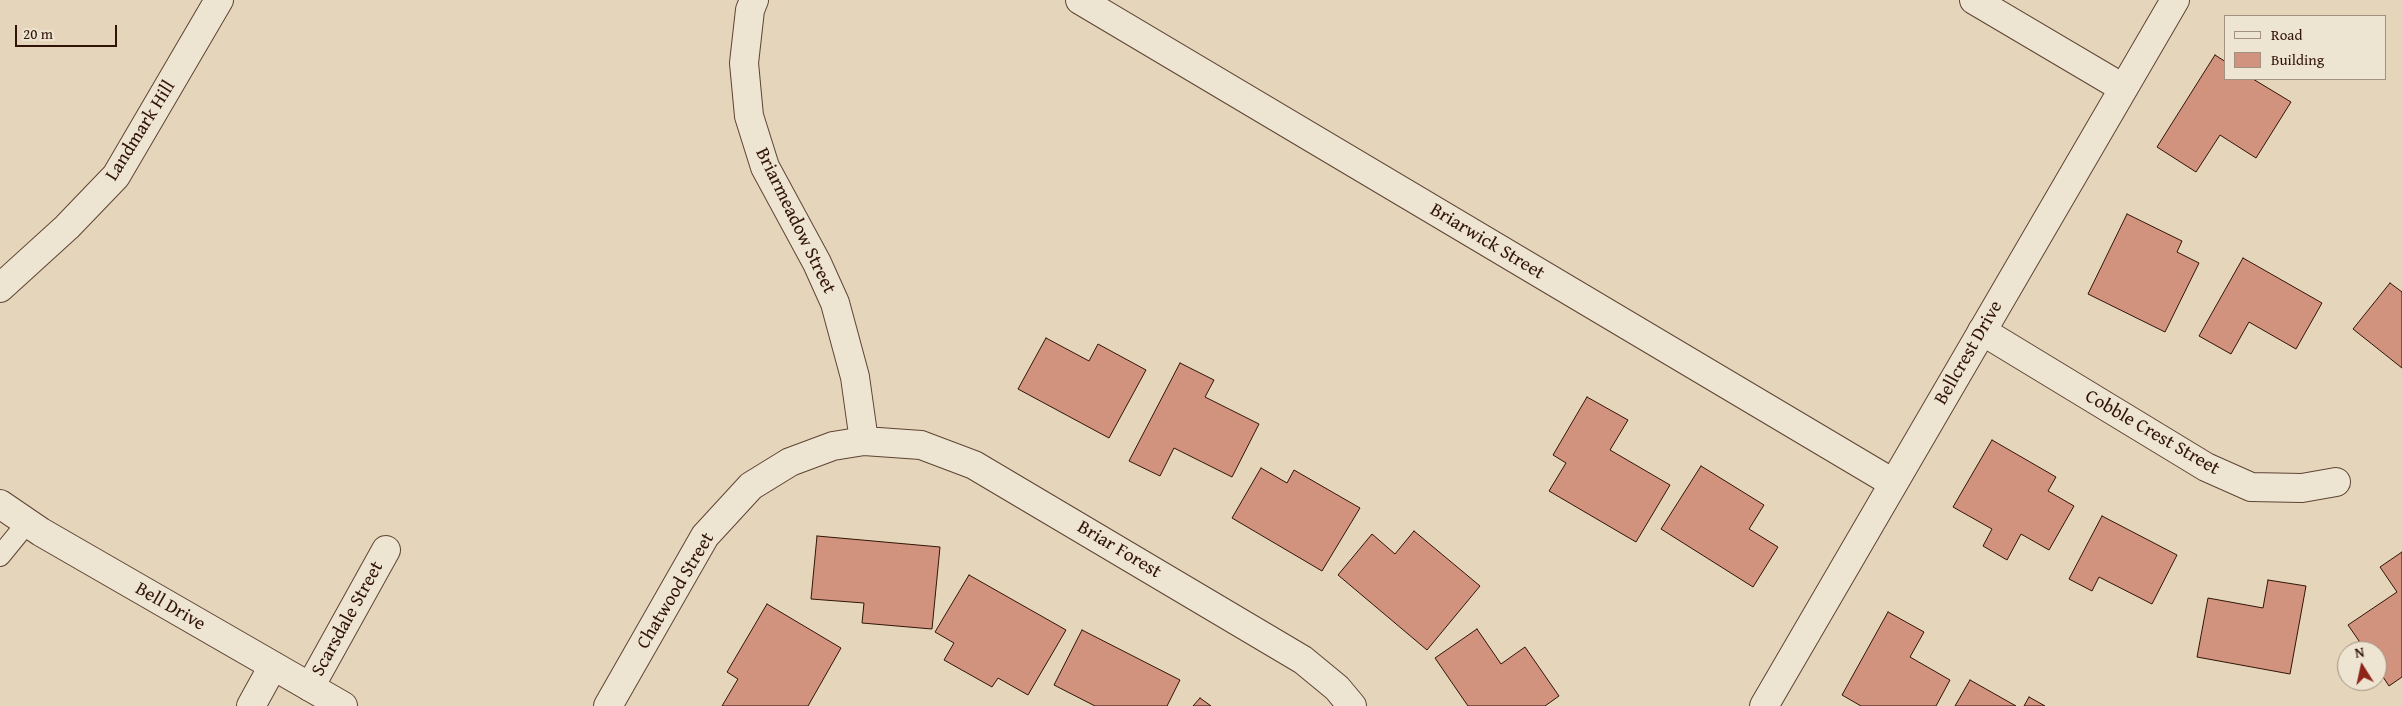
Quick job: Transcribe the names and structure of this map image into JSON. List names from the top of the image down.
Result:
{
  "streets": {
    "street": [
      "Landmark Hill",
      "Briarmeadow Street",
      "Briarwick Street",
      "Bellcrest Drive",
      "Cobble Crest Street",
      "Briar Forest",
      "Chatwood Street",
      "Bell Drive",
      "Scarsdale Street"
    ]
  },
  "crossings": [
    ["Briarmeadow Street", "Briar Forest"],
    ["Briarmeadow Street", "Chatwood Street"],
    ["Briarwick Street", "Bellcrest Drive"],
    ["Bellcrest Drive", "Cobble Crest Street"],
    ["Briar Forest", "Chatwood Street"],
    ["Bell Drive", "Scarsdale Street"]
  ],
  "legend": ["Road", "Building"],
  "scale_bar": "20 m",
  "north": "top"
}
